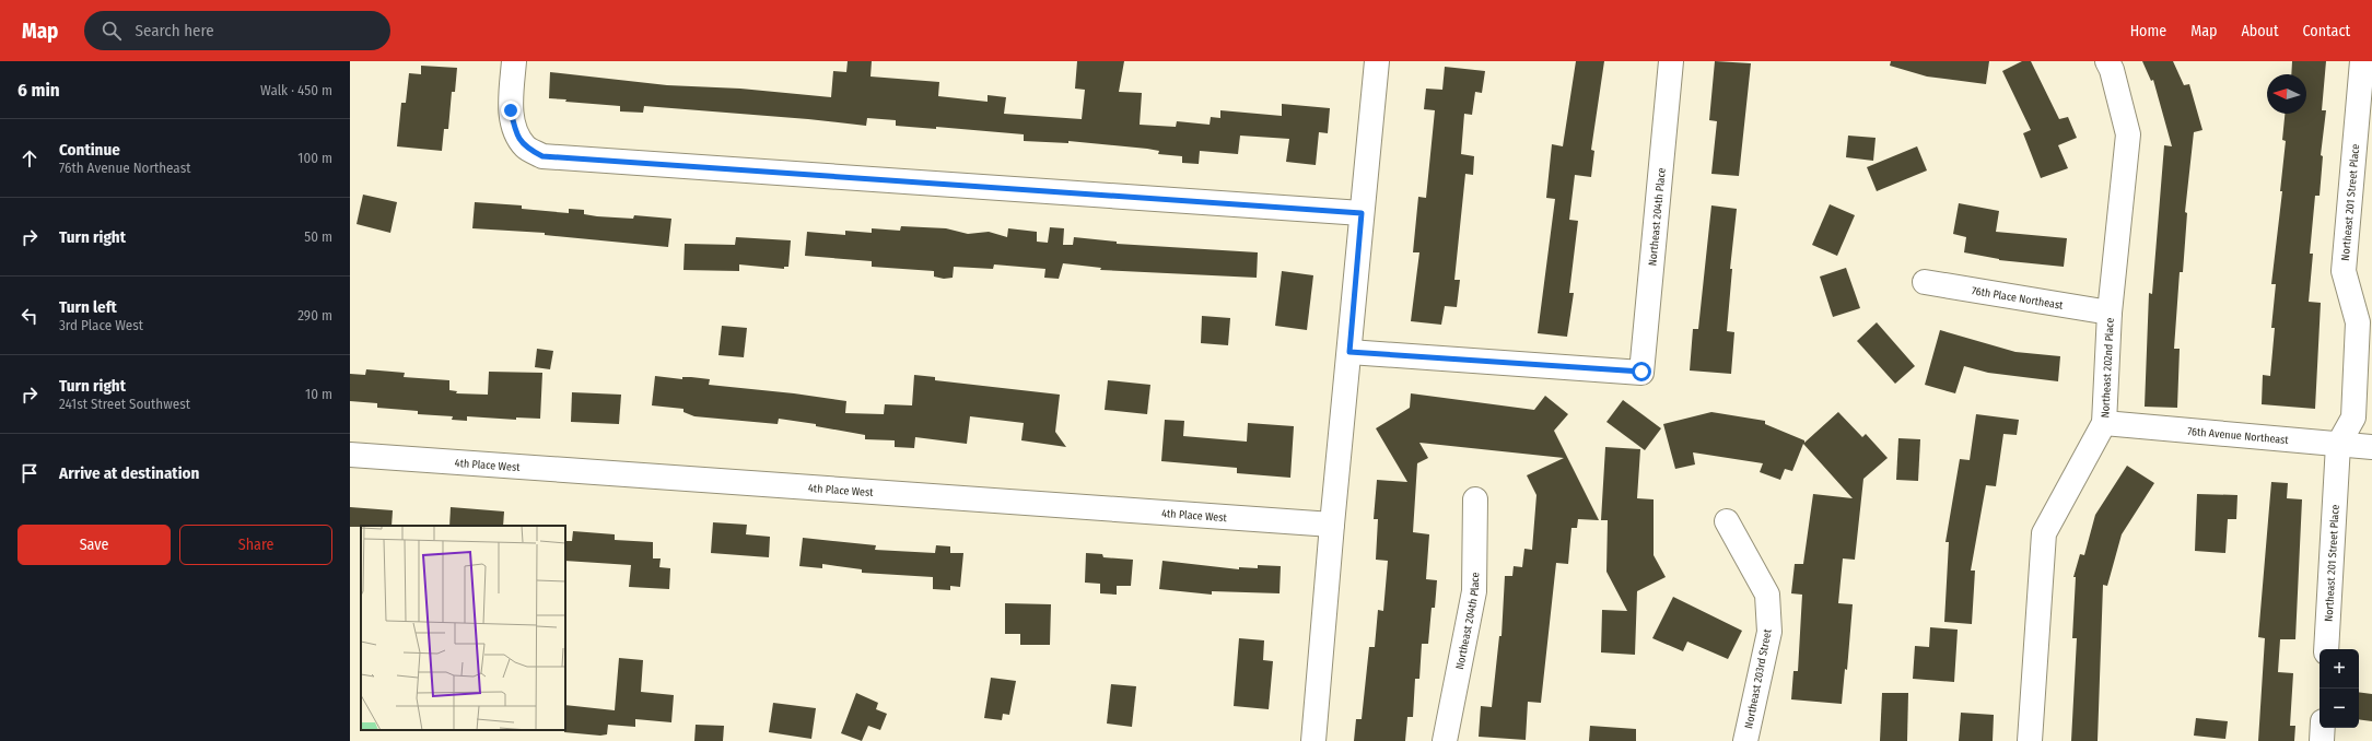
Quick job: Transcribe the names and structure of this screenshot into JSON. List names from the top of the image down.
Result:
{
  "streets": {
    "street": [
      "Northeast 201 Street Place",
      "Northeast 204th Place",
      "76th Place Northeast",
      "Northeast 202nd Place",
      "76th Avenue Northeast",
      "4th Place West",
      "Northeast 203rd Street"
    ]
  },
  "crossings": [
    ["Northeast 201 Street Place", "76th Avenue Northeast"],
    ["76th Place Northeast", "Northeast 202nd Place"],
    ["Northeast 202nd Place", "76th Avenue Northeast"]
  ],
  "north": "left",
  "page": {
    "header": "Map",
    "search": "Search here",
    "nav": [
      "Home",
      "Map",
      "About",
      "Contact"
    ],
    "heading": ["6 min", "Walk · 450 m"],
    "list": [
      ["Continue", "76th Avenue Northeast", "100 m"],
      ["Turn right", "50 m"],
      ["Turn left", "3rd Place West", "290 m"],
      ["Turn right", "241st Street Southwest", "10 m"],
      "Arrive at destination"
    ],
    "buttons": ["Save", "Share"],
    "map_buttons": ["+", "−"]
  }
}
